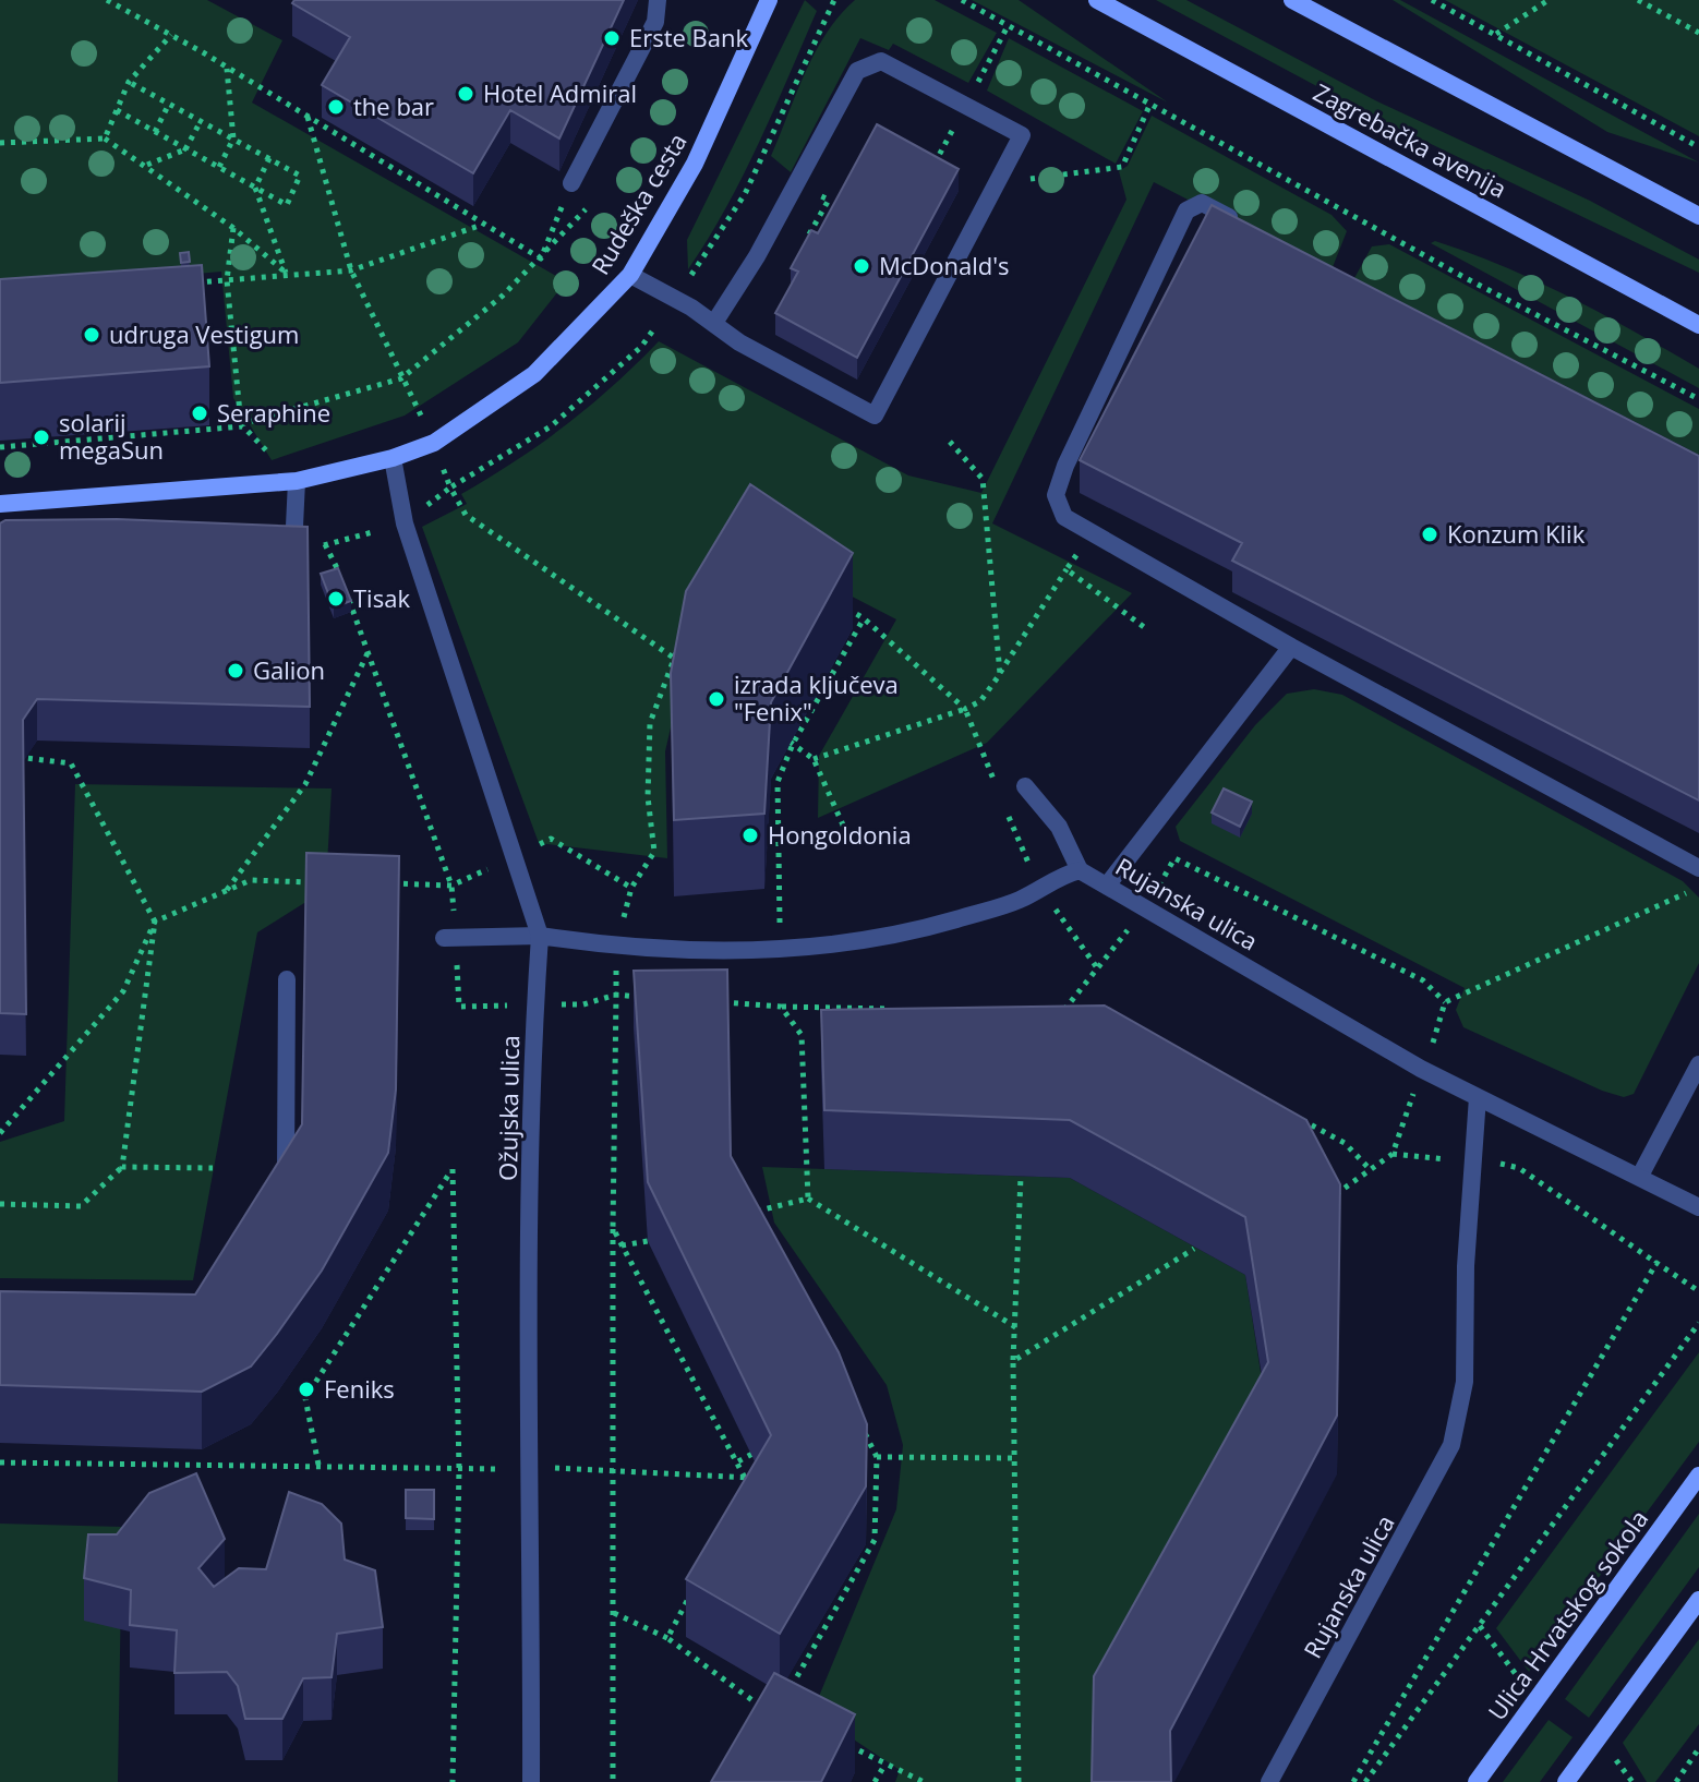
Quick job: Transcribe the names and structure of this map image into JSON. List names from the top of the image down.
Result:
{
  "streets": {
    "street": [
      "Zagrebačka avenija",
      "Rudeška cesta",
      "Rujanska ulica",
      "Ožujska ulica",
      "Ulica Hrvatskog sokola"
    ]
  },
  "crossings": [
    ["Rudeška cesta", "Ožujska ulica"],
    ["Rujanska ulica", "Ožujska ulica"]
  ],
  "places": [
    "Erste Bank",
    "Hotel Admiral",
    "the bar",
    "McDonald's",
    "udruga Vestigum",
    "Seraphine",
    "solarij megaSun",
    "Konzum Klik",
    "Tisak",
    "Galion",
    "izrada ključeva \"Fenix\"",
    "Hongoldonia",
    "Feniks"
  ]
}
